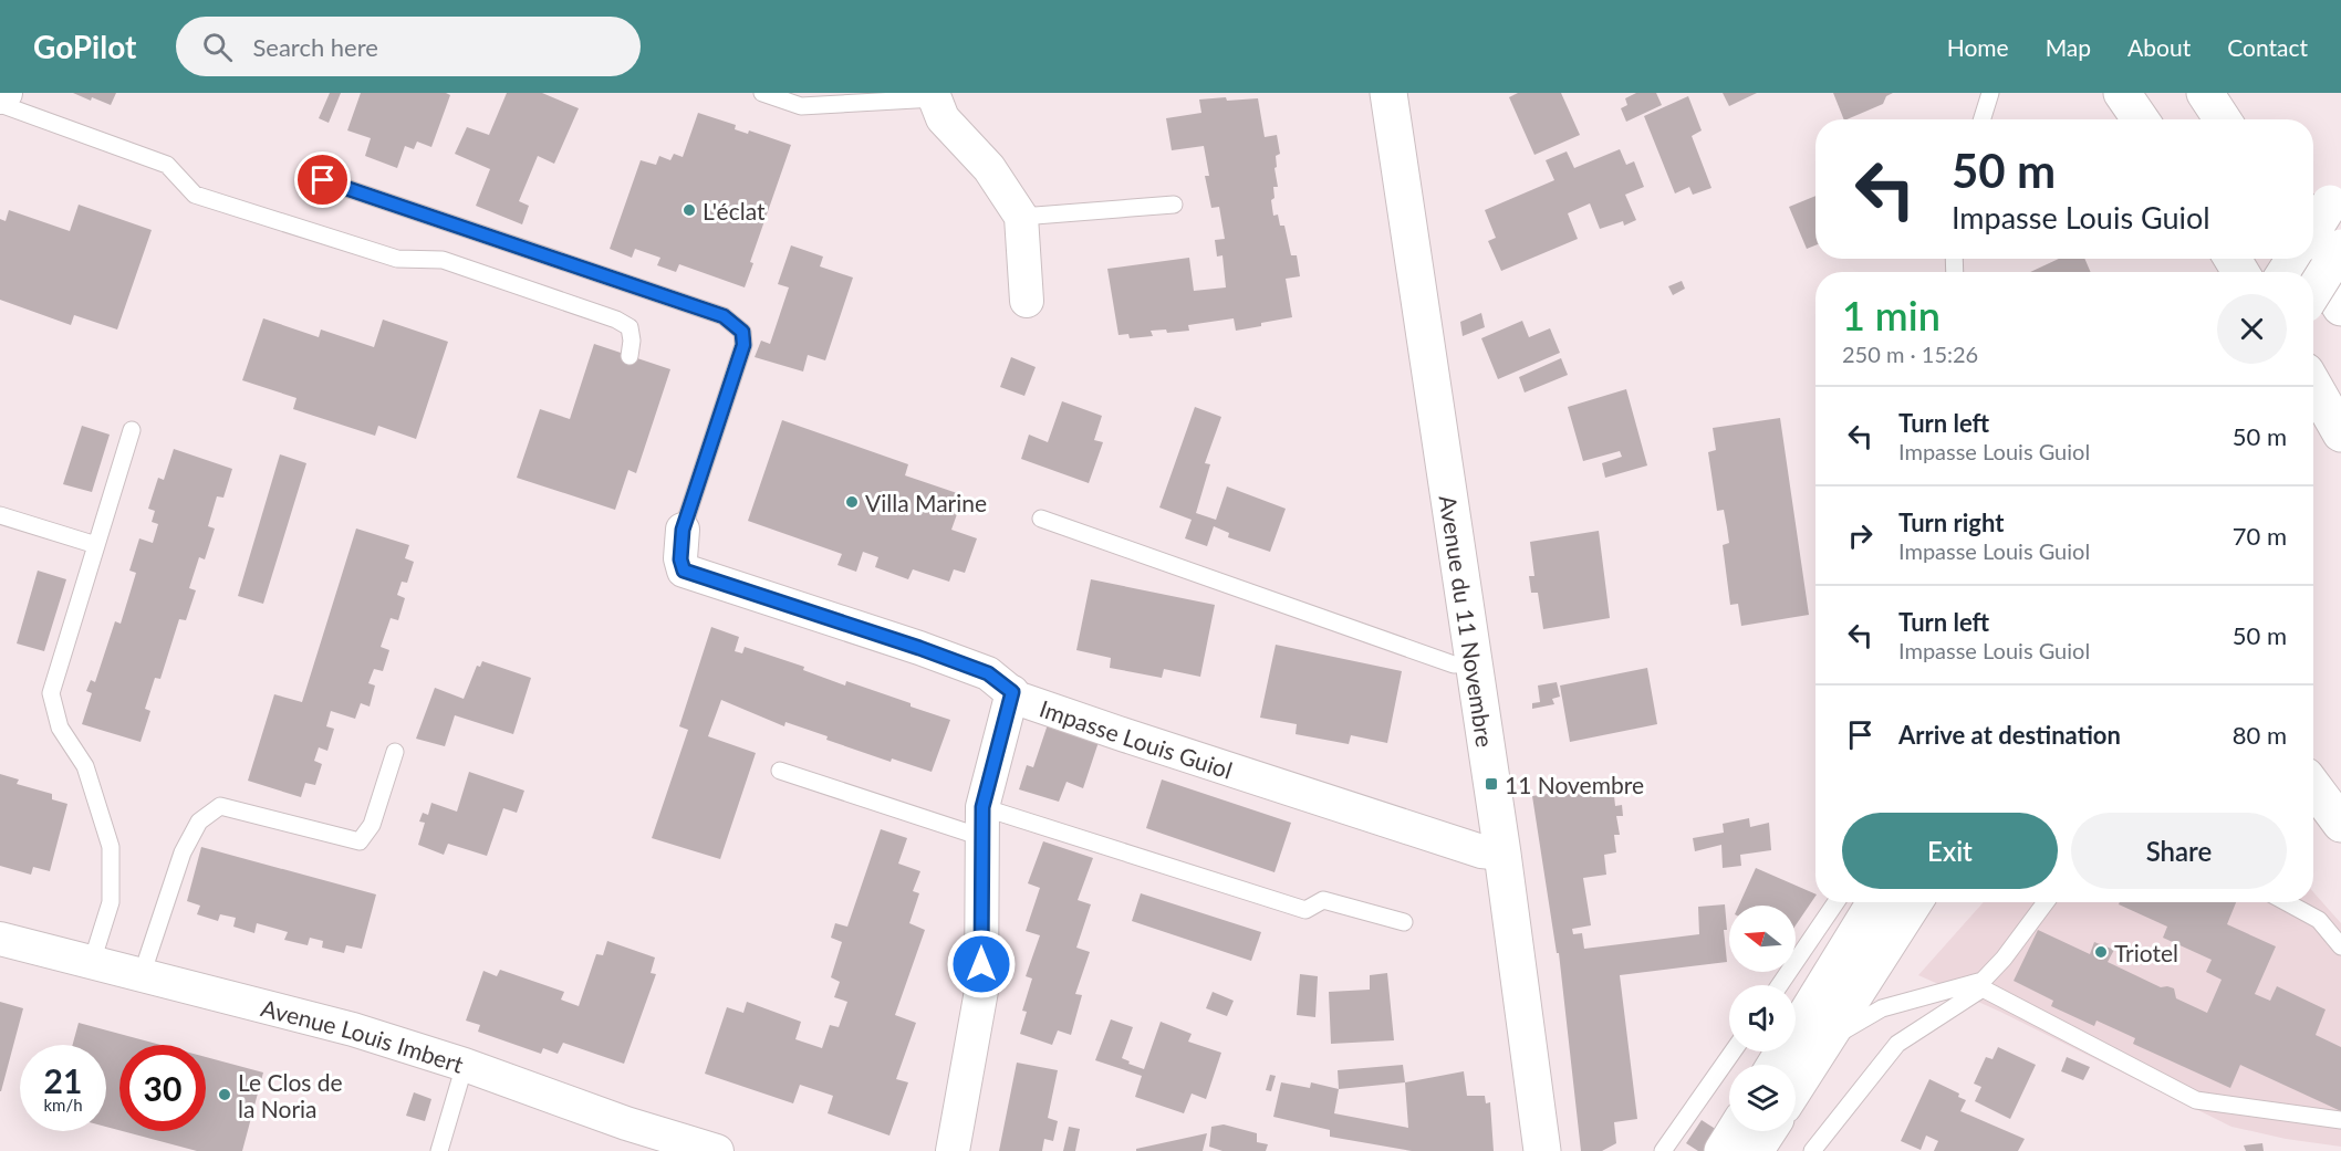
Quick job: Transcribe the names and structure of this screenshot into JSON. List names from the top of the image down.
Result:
{
  "streets": {
    "main road": ["Avenue du 11 Novembre"],
    "street": ["Impasse Louis Guiol", "Avenue Louis Imbert"]
  },
  "crossings": [
    ["Avenue du 11 Novembre", "Impasse Louis Guiol"]
  ],
  "places": {
    "other": [
      "L'éclat",
      "Villa Marine",
      "Triotel",
      "Le Clos de la Noria"
    ],
    "transit": ["11 Novembre"]
  },
  "north": "left",
  "page": {
    "header": "GoPilot",
    "search": "Search here",
    "nav": [
      "Home",
      "Map",
      "About",
      "Contact"
    ],
    "turn": ["50 m", "Impasse Louis Guiol"],
    "heading": ["1 min", "250 m · 15:26"],
    "list": [
      {
        "name": "Turn left",
        "note": "Impasse Louis Guiol",
        "value": "50 m"
      },
      {
        "name": "Turn right",
        "note": "Impasse Louis Guiol",
        "value": "70 m"
      },
      {
        "name": "Turn left",
        "note": "Impasse Louis Guiol",
        "value": "50 m"
      },
      {
        "name": "Arrive at destination",
        "value": "80 m"
      }
    ],
    "buttons": ["Exit", "Share"],
    "speed": "21 km/h",
    "limit": "30"
  }
}
